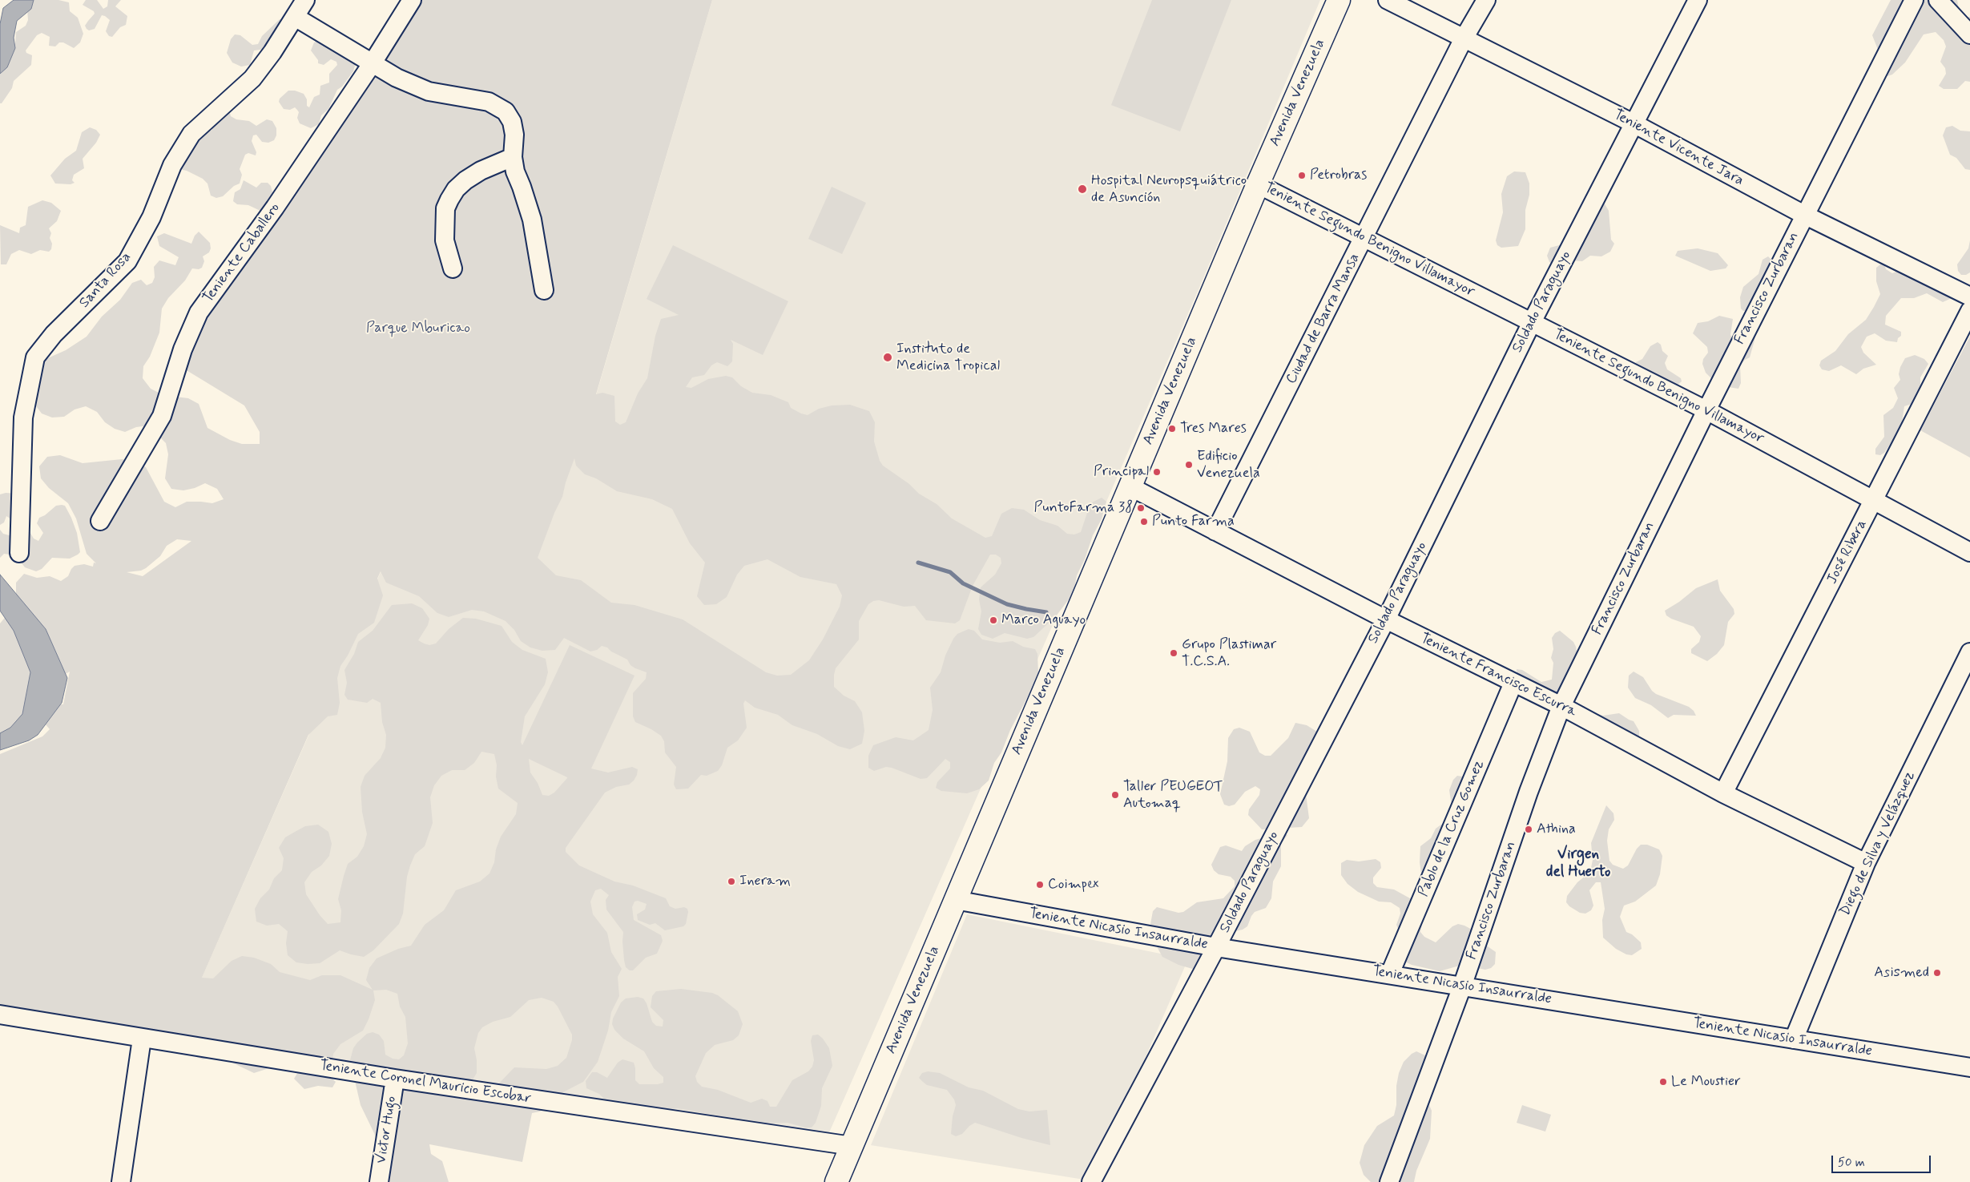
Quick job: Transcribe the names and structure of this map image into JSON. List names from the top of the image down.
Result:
{
  "streets": {
    "main road": ["Avenida Venezuela"],
    "street": [
      "Teniente Vicente Jara",
      "Teniente Segundo Benigno Villamayor",
      "Teniente Caballero",
      "Santa Rosa",
      "Francisco Zurbaran",
      "Soldado Paraguayo",
      "Ciudad de Barra Mansa",
      "José Ribera",
      "Teniente Francisco Escurra",
      "Pablo de la Cruz Gomez",
      "Diego de Silva y Velázquez",
      "Teniente Nicasio Insaurralde",
      "Teniente Coronel Mauricio Escobar",
      "Victor Hugo"
    ]
  },
  "crossings": [
    ["Avenida Venezuela", "Teniente Segundo Benigno Villamayor"],
    ["Avenida Venezuela", "Teniente Francisco Escurra"],
    ["Avenida Venezuela", "Teniente Nicasio Insaurralde"],
    ["Avenida Venezuela", "Teniente Coronel Mauricio Escobar"],
    ["Teniente Vicente Jara", "Francisco Zurbaran"],
    ["Teniente Vicente Jara", "Soldado Paraguayo"],
    ["Teniente Vicente Jara", "Ciudad de Barra Mansa"],
    ["Teniente Segundo Benigno Villamayor", "Francisco Zurbaran"],
    ["Teniente Segundo Benigno Villamayor", "Soldado Paraguayo"],
    ["Teniente Segundo Benigno Villamayor", "Ciudad de Barra Mansa"],
    ["Teniente Segundo Benigno Villamayor", "José Ribera"],
    ["Francisco Zurbaran", "Teniente Francisco Escurra"],
    ["Francisco Zurbaran", "Teniente Nicasio Insaurralde"],
    ["Soldado Paraguayo", "Teniente Francisco Escurra"],
    ["Soldado Paraguayo", "Teniente Nicasio Insaurralde"],
    ["Ciudad de Barra Mansa", "Teniente Francisco Escurra"],
    ["José Ribera", "Teniente Francisco Escurra"],
    ["Teniente Francisco Escurra", "Pablo de la Cruz Gomez"],
    ["Teniente Francisco Escurra", "Diego de Silva y Velázquez"],
    ["Pablo de la Cruz Gomez", "Teniente Nicasio Insaurralde"],
    ["Diego de Silva y Velázquez", "Teniente Nicasio Insaurralde"],
    ["Teniente Coronel Mauricio Escobar", "Victor Hugo"]
  ],
  "districts": ["Virgen del Huerto"],
  "parks": ["Parque Mburicao"],
  "places": [
    "Petrobras",
    "Hospital Neuropsquiátrico de Asunción",
    "Instituto de Medicina Tropical",
    "Tres Mares",
    "Edificio Venezuela",
    "Principal",
    "PuntoFarma 38",
    "Punto Farma",
    "Marco Aguayo",
    "Grupo Plastimar T.C.S.A.",
    "Taller PEUGEOT Automaq",
    "Athina",
    "Ineram",
    "Coimpex",
    "Asismed",
    "Le Moustier"
  ],
  "scale_bar": "50 m"
}
